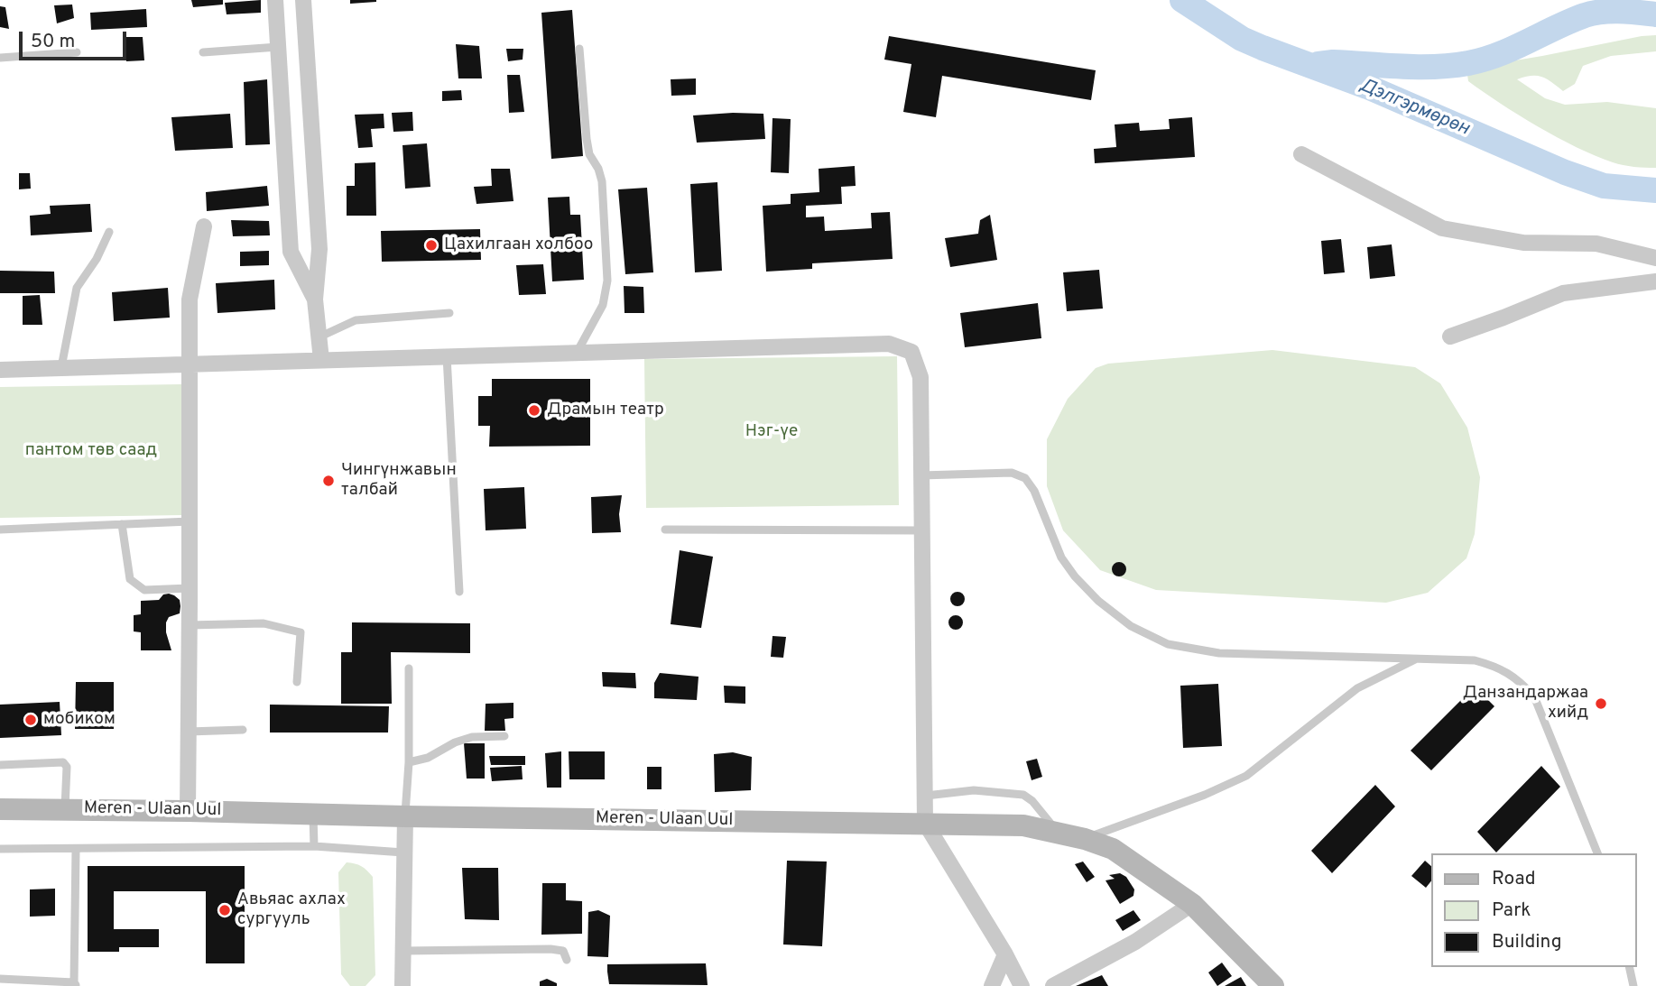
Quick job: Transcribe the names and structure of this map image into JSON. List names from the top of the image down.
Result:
{
  "streets": {
    "street": ["Meren - Ulaan Uul"]
  },
  "water": ["Дэлгэрмөрөн"],
  "parks": ["Нэг-үе", "пантом төв саад"],
  "places": [
    "Цахилгаан холбоо",
    "Драмын театр",
    "Чингүнжавын талбай",
    "Данзандаржаа хийд",
    "мобиком",
    "Авьяас ахлах сургууль"
  ],
  "legend": ["Road", "Park", "Building"],
  "scale_bar": "50 m"
}
